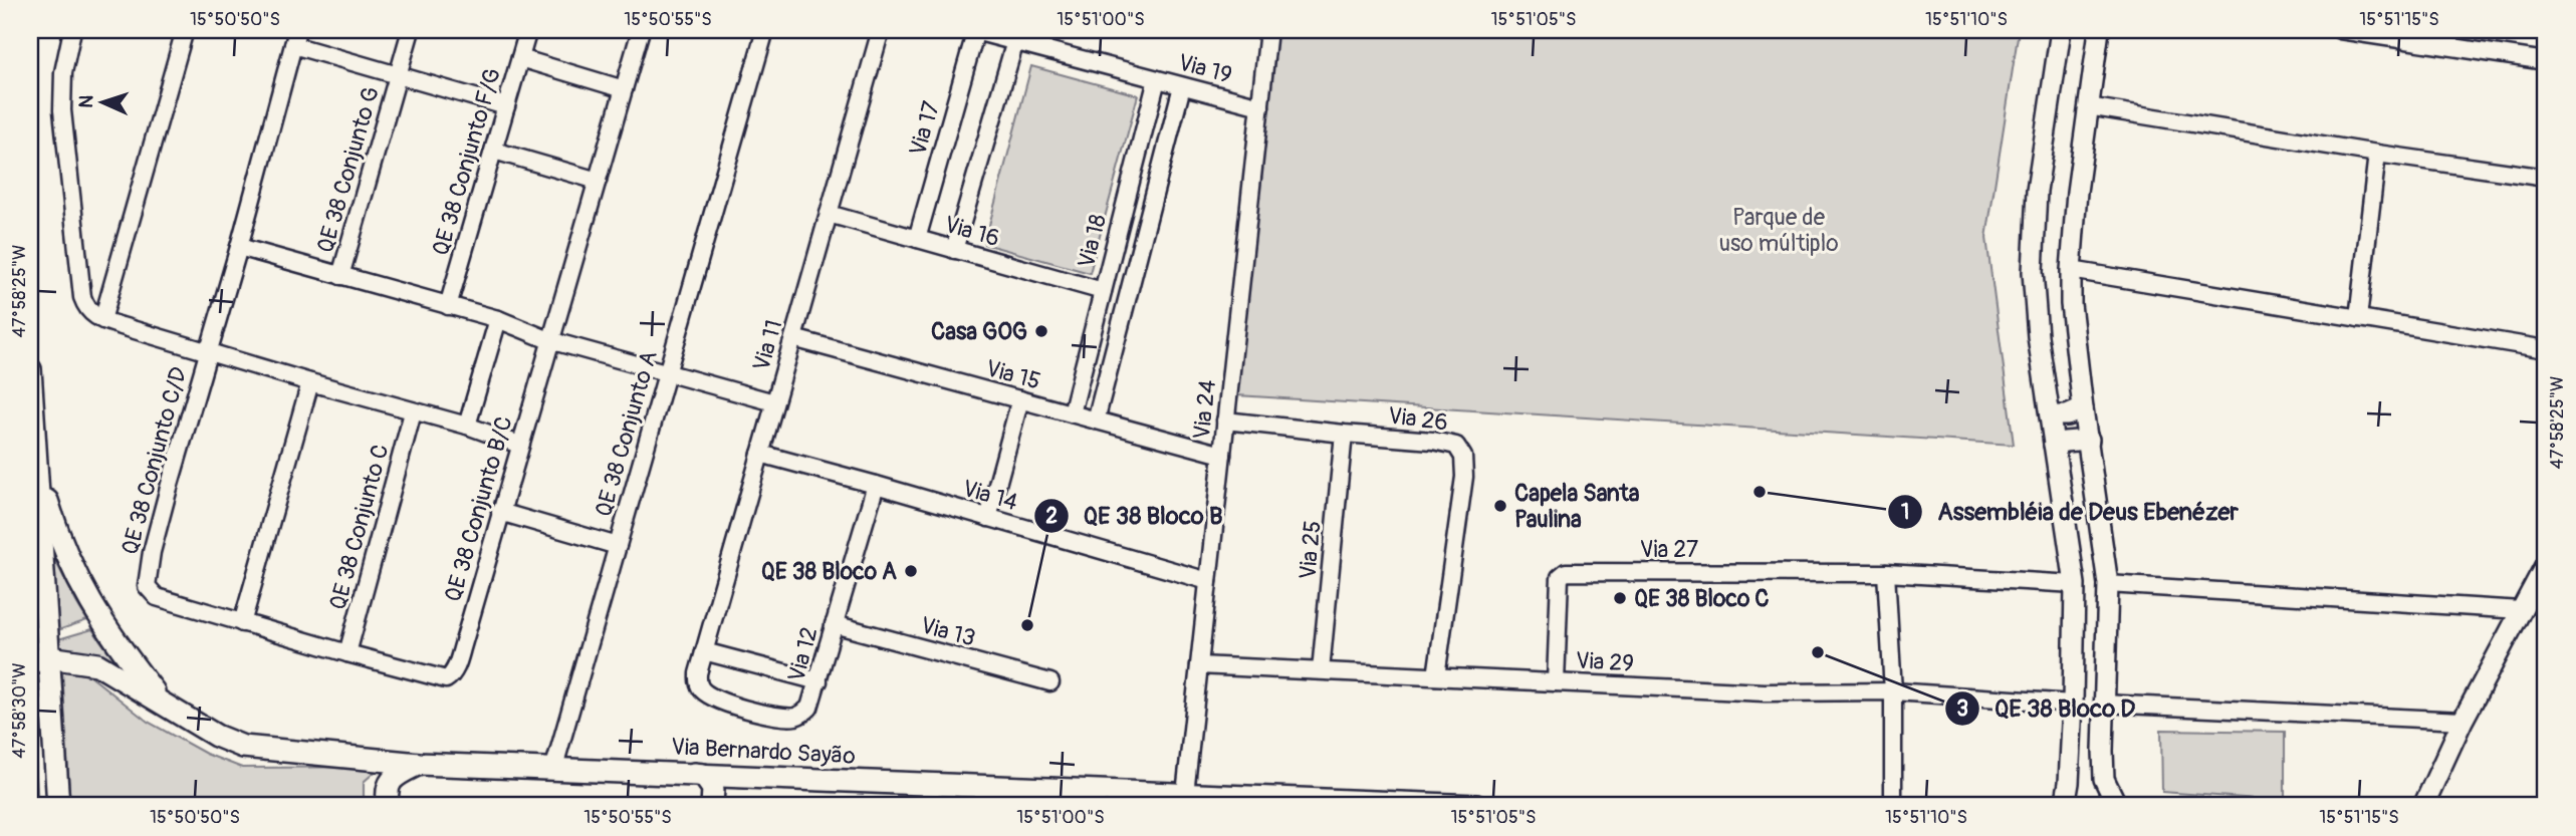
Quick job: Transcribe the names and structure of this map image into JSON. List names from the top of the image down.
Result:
{
  "streets": {
    "main road": ["Via Bernardo Sayão"],
    "street": [
      "Via 19",
      "Via 17",
      "QE 38 Conjunto F/G",
      "QE 38 Conjunto G",
      "Via 16",
      "Via 18",
      "Via 11",
      "Via 15",
      "Via 24",
      "Via 26",
      "QE 38 Conjunto A",
      "QE 38 Conjunto C/D",
      "Via 14",
      "QE 38 Conjunto B/C",
      "QE 38 Conjunto C",
      "Via 27",
      "Via 25",
      "Via 13",
      "Via 12",
      "Via 29"
    ]
  },
  "crossings": [
    ["Via 19", "Via 17"],
    ["Via 19", "Via 18"],
    ["Via 19", "Via 24"],
    ["Via 17", "Via 16"],
    ["QE 38 Conjunto F/G", "QE 38 Conjunto G"],
    ["QE 38 Conjunto G", "QE 38 Conjunto C/D"],
    ["Via 16", "Via 18"],
    ["Via 16", "Via 11"],
    ["Via 18", "Via 15"],
    ["Via 11", "Via 15"],
    ["Via 11", "Via 14"],
    ["Via 11", "Via 12"],
    ["Via 15", "Via 24"],
    ["Via 24", "Via 26"],
    ["Via 24", "Via 14"],
    ["Via 24", "Via 29"],
    ["Via 24", "Via Bernardo Sayão"],
    ["Via 26", "Via 25"],
    ["Via 26", "Via 29"],
    ["QE 38 Conjunto A", "Via Bernardo Sayão"],
    ["Via 14", "Via 12"],
    ["QE 38 Conjunto B/C", "QE 38 Conjunto C"],
    ["Via 27", "Via 29"],
    ["Via 25", "Via 29"],
    ["Via 13", "Via 12"]
  ],
  "parks": ["Parque de uso múltiplo"],
  "places": [
    "Casa GOG",
    "Assembléia de Deus Ebenézer",
    "Capela Santa Paulina",
    "QE 38 Bloco A",
    "QE 38 Bloco C",
    "QE 38 Bloco B",
    "QE 38 Bloco D"
  ],
  "north": "left",
  "coordinates": [
    "15°50'50\"S",
    "15°50'55\"S",
    "15°51'00\"S",
    "15°51'05\"S",
    "15°51'10\"S",
    "15°51'15\"S",
    "47°58'25\"W",
    "47°58'30\"W"
  ]
}
